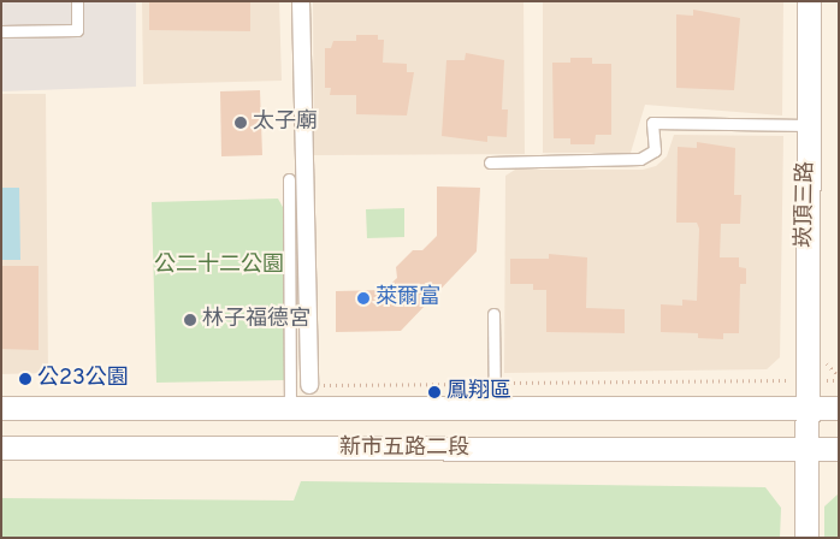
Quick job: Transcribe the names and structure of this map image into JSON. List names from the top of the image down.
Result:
{
  "streets": {
    "street": ["崁頂三路", "新市五路二段"]
  },
  "crossings": [
    ["崁頂三路", "新市五路二段"]
  ],
  "parks": ["公二十二公園"],
  "places": [
    "太子廟",
    "萊爾富",
    "林子福德宮",
    "公23公園",
    "鳳翔區"
  ]
}
